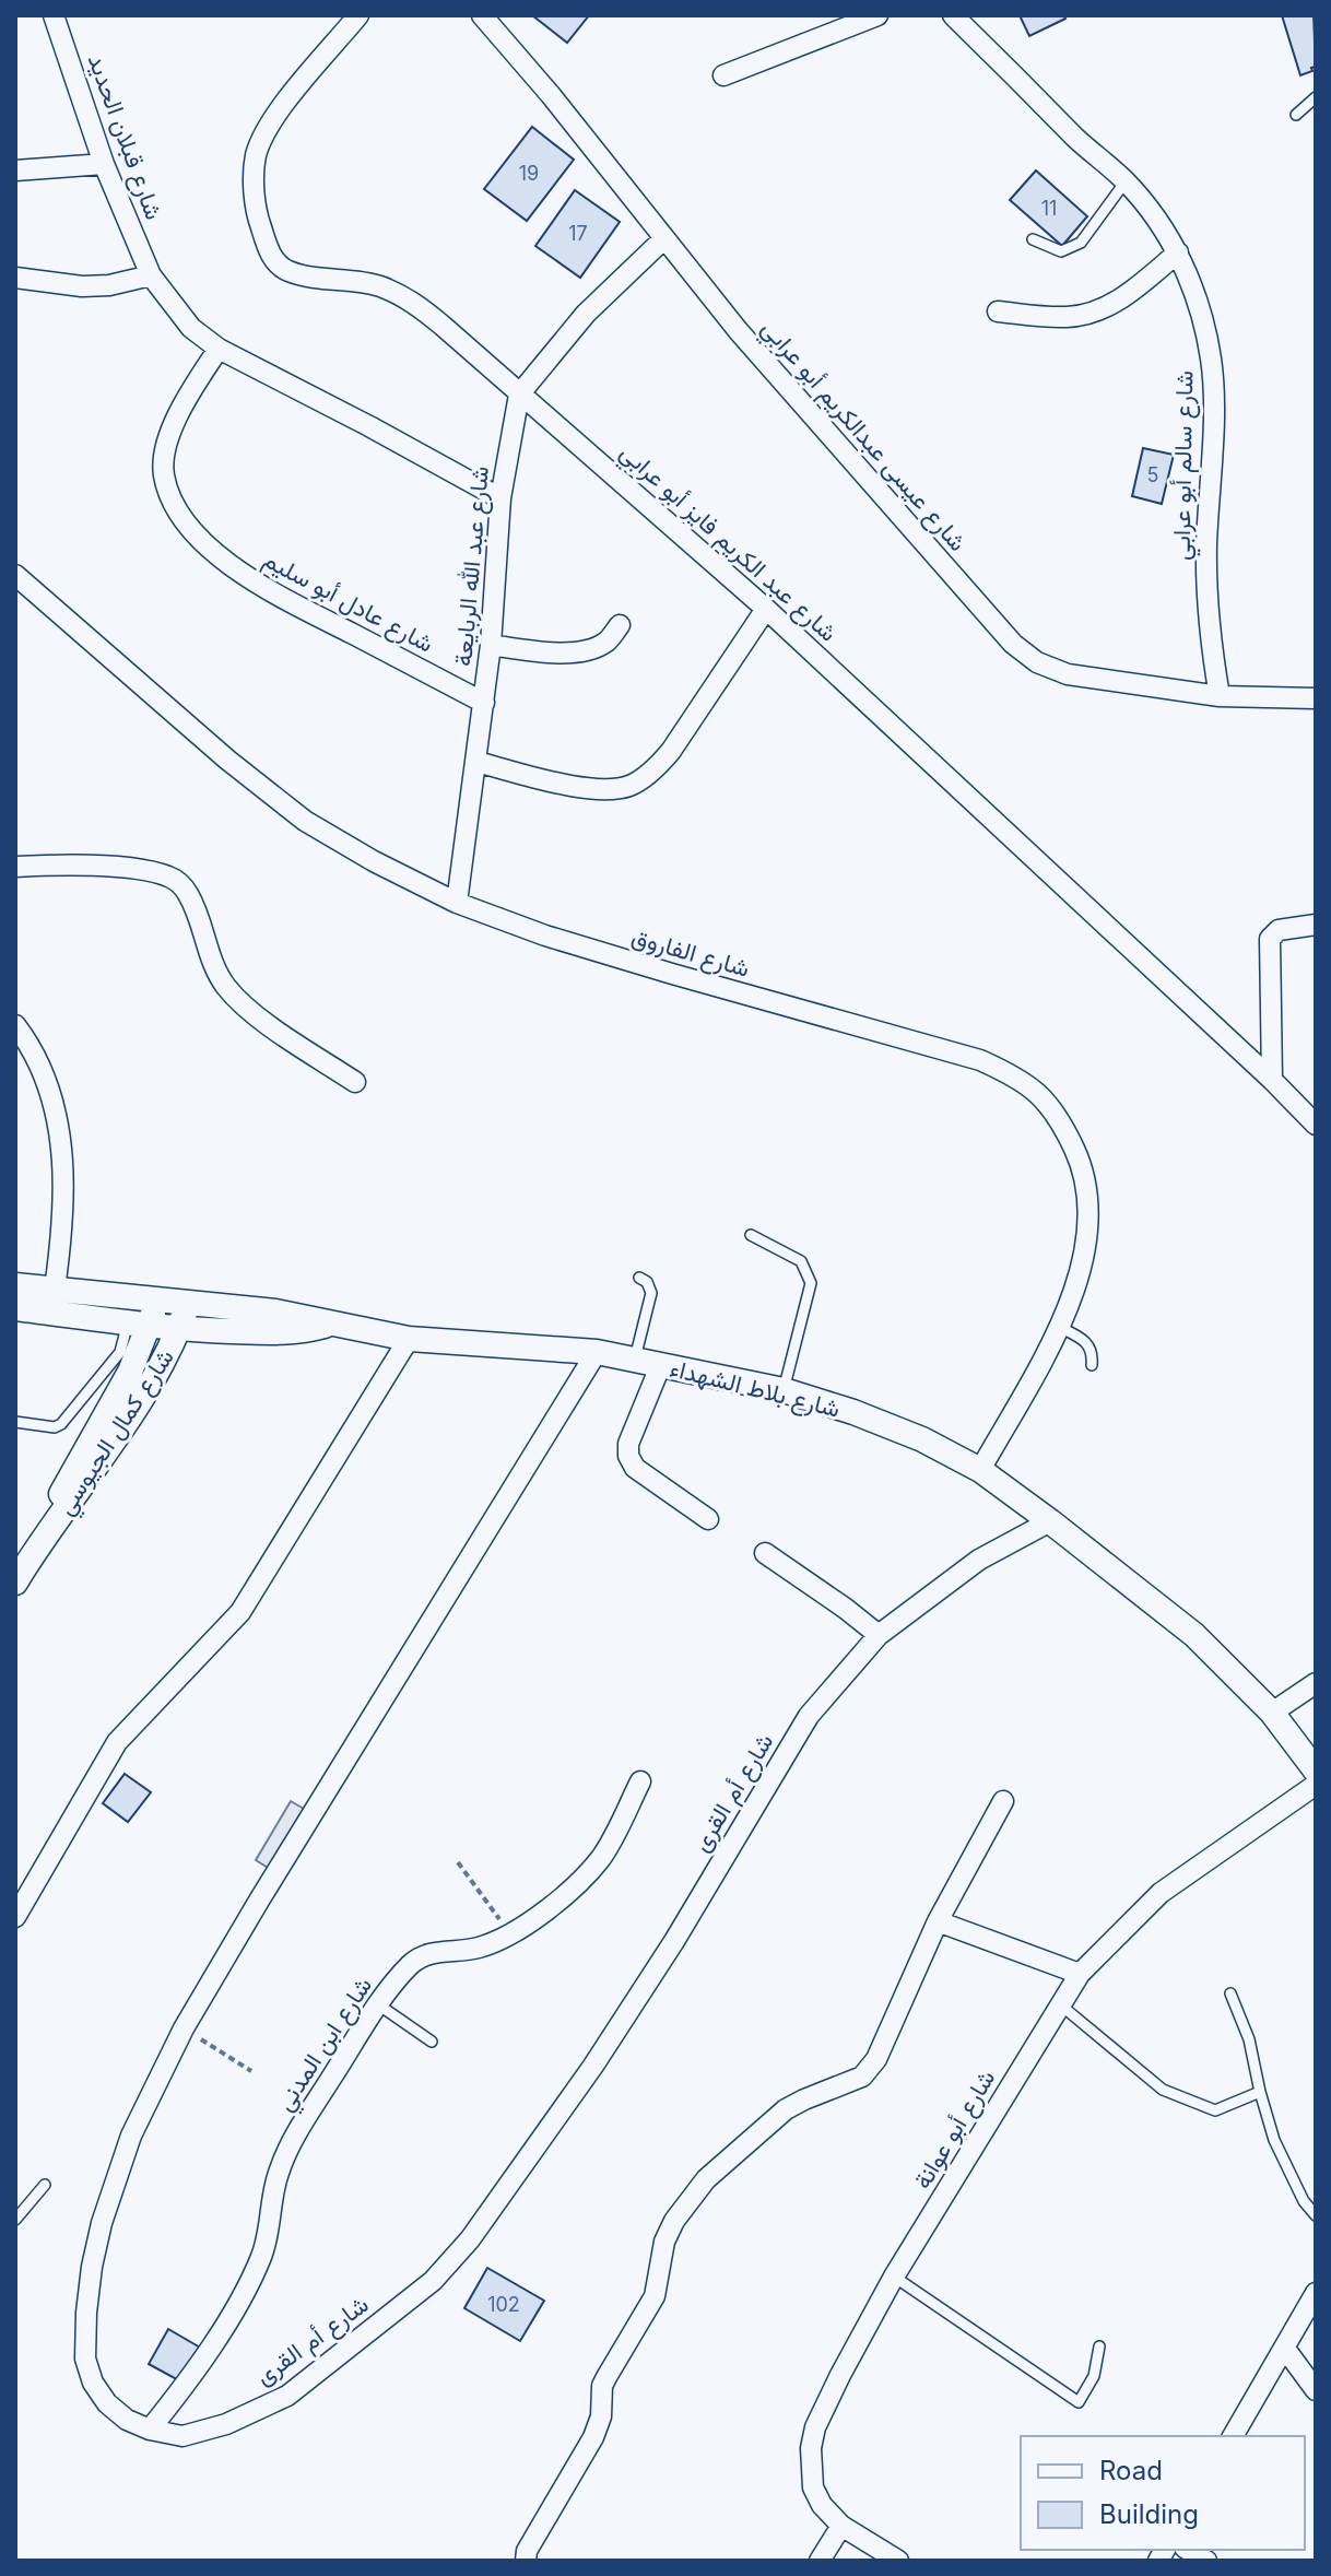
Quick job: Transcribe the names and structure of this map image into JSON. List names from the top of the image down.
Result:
{
  "streets": {
    "street": [
      "شارع قبلان الحديد",
      "شارع عيسى عبدالكريم أبو عرابي",
      "شارع سالم أبو عرابي",
      "شارع عبد الكريم فايز أبو عرابي",
      "شارع عبد الله الربايعة",
      "شارع عادل أبو سليم",
      "شارع الفاروق",
      "شارع بلاط الشهداء",
      "شارع كمال الجيوسي",
      "شارع أم القرى",
      "شارع ابن المدني",
      "شارع أبو عوانة"
    ]
  },
  "crossings": [
    ["شارع عيسى عبدالكريم أبو عرابي", "شارع سالم أبو عرابي"],
    ["شارع عيسى عبدالكريم أبو عرابي", "شارع عبد الله الربايعة"],
    ["شارع عبد الكريم فايز أبو عرابي", "شارع عبد الله الربايعة"],
    ["شارع عبد الله الربايعة", "شارع عادل أبو سليم"],
    ["شارع عبد الله الربايعة", "شارع الفاروق"],
    ["شارع الفاروق", "شارع بلاط الشهداء"],
    ["شارع بلاط الشهداء", "شارع كمال الجيوسي"],
    ["شارع بلاط الشهداء", "شارع أم القرى"],
    ["شارع أم القرى", "شارع ابن المدني"]
  ],
  "house_numbers": [
    "19",
    "11",
    "17",
    "5",
    "102"
  ],
  "legend": ["Road", "Building"]
}
